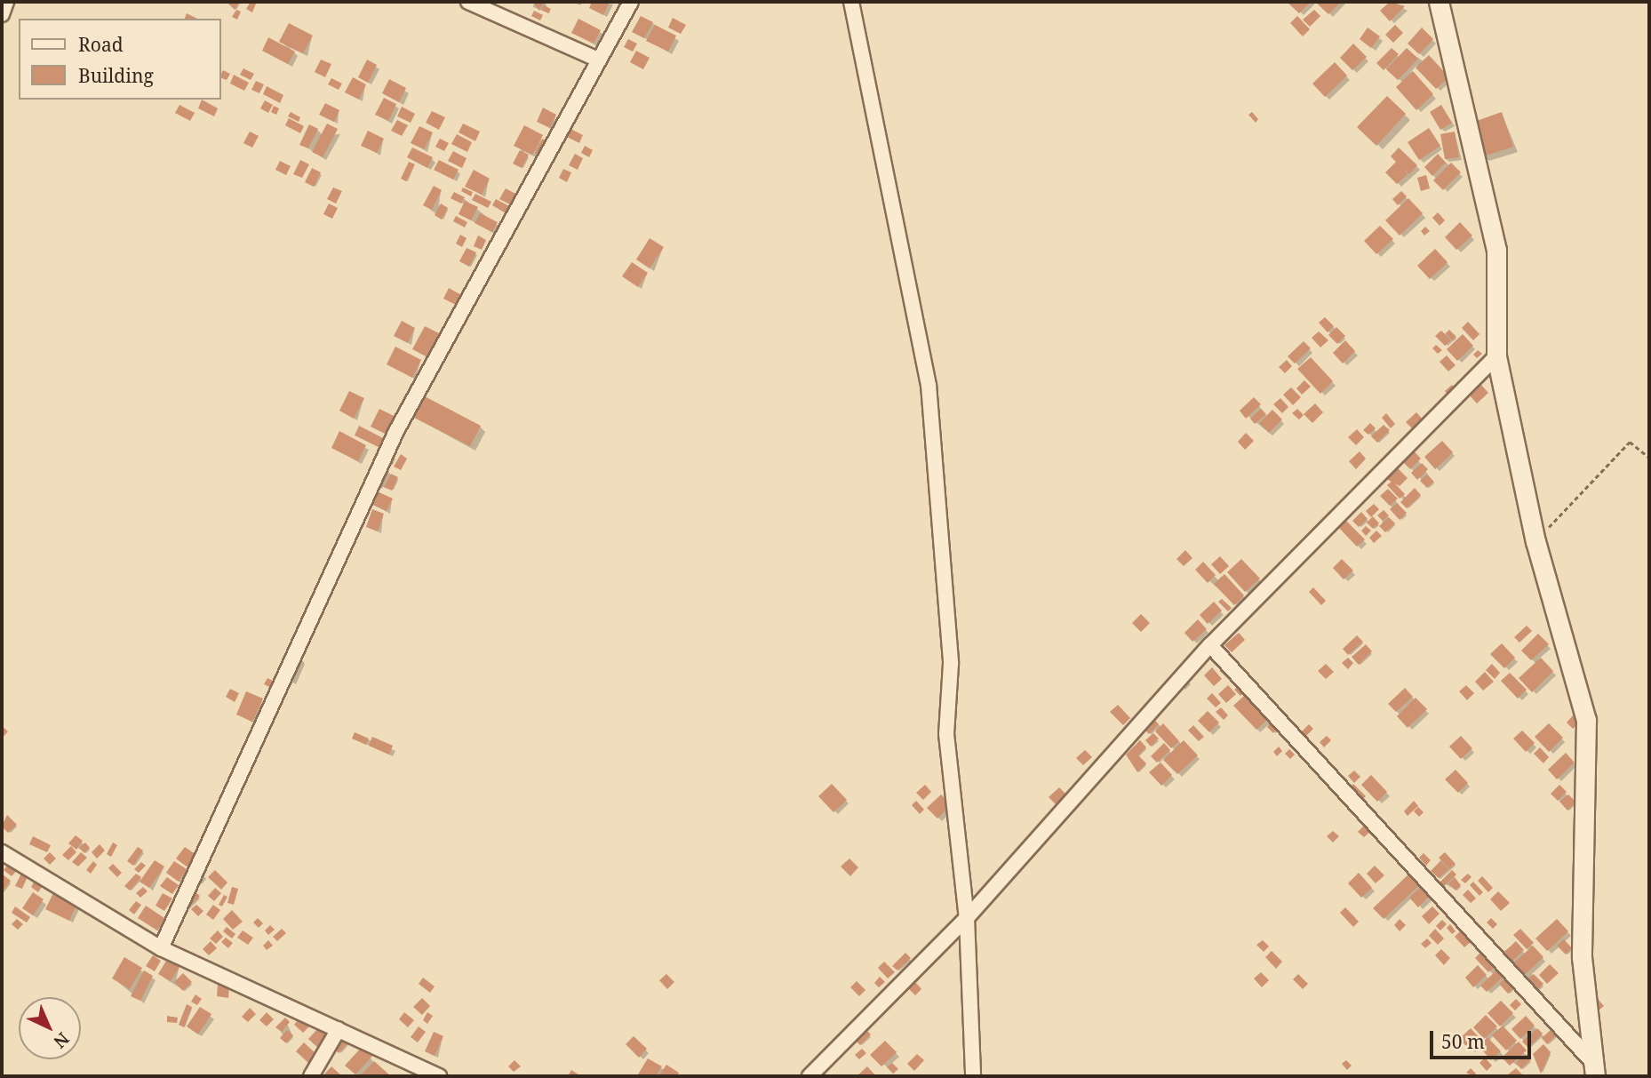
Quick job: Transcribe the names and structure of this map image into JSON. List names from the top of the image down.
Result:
{
  "legend": ["Road", "Building"],
  "scale_bar": "50 m",
  "north": "bottom right"
}
